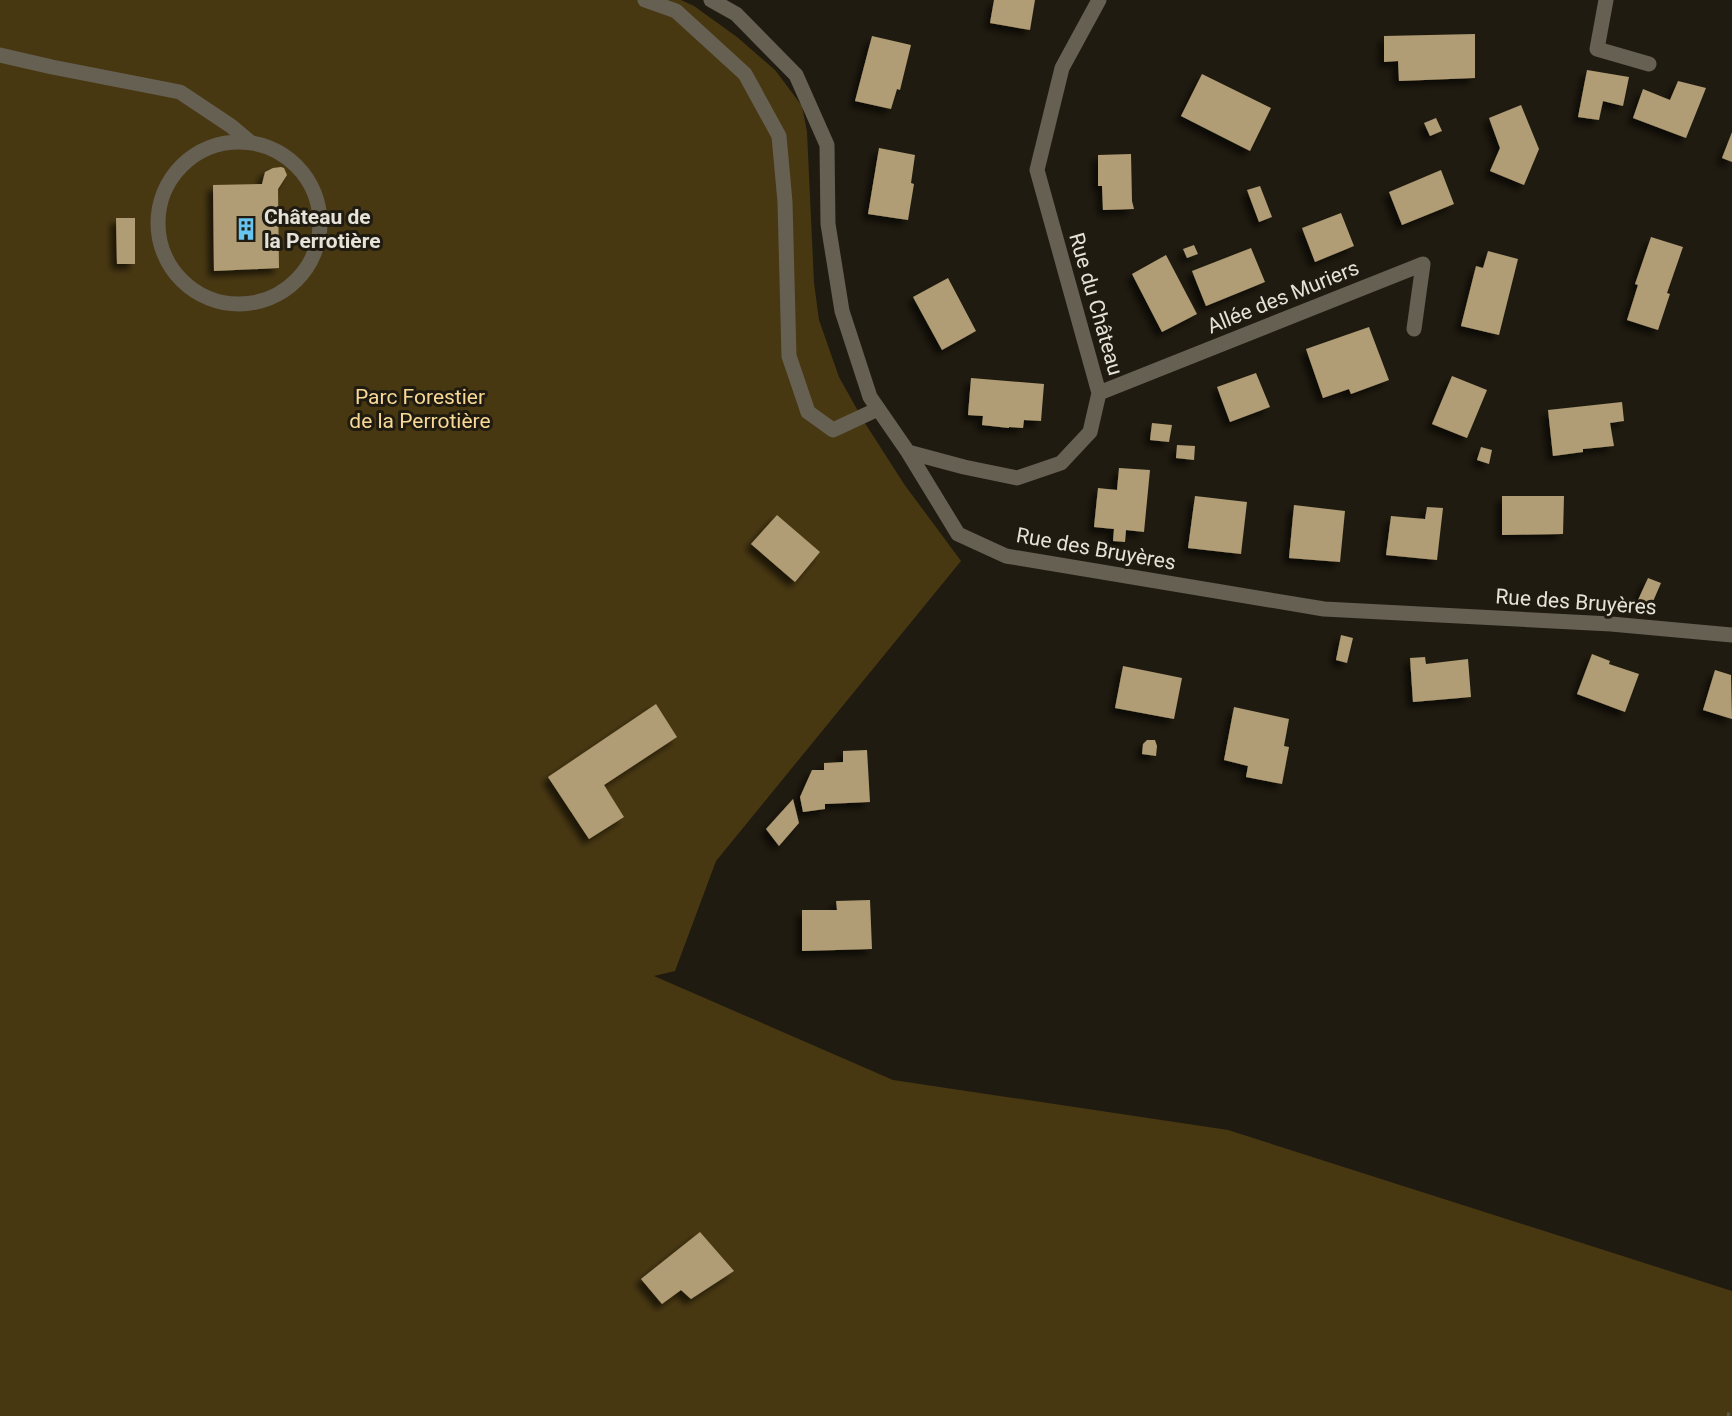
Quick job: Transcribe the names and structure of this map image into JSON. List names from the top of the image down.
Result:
{
  "streets": {
    "street": ["Allée des Muriers", "Rue du Château", "Rue des Bruyères"]
  },
  "crossings": [
    ["Allée des Muriers", "Rue du Château"],
    ["Rue du Château", "Rue des Bruyères"]
  ],
  "parks": ["Parc Forestier de la Perrotière"],
  "places": {
    "building": ["Château de la Perrotière"]
  }
}
